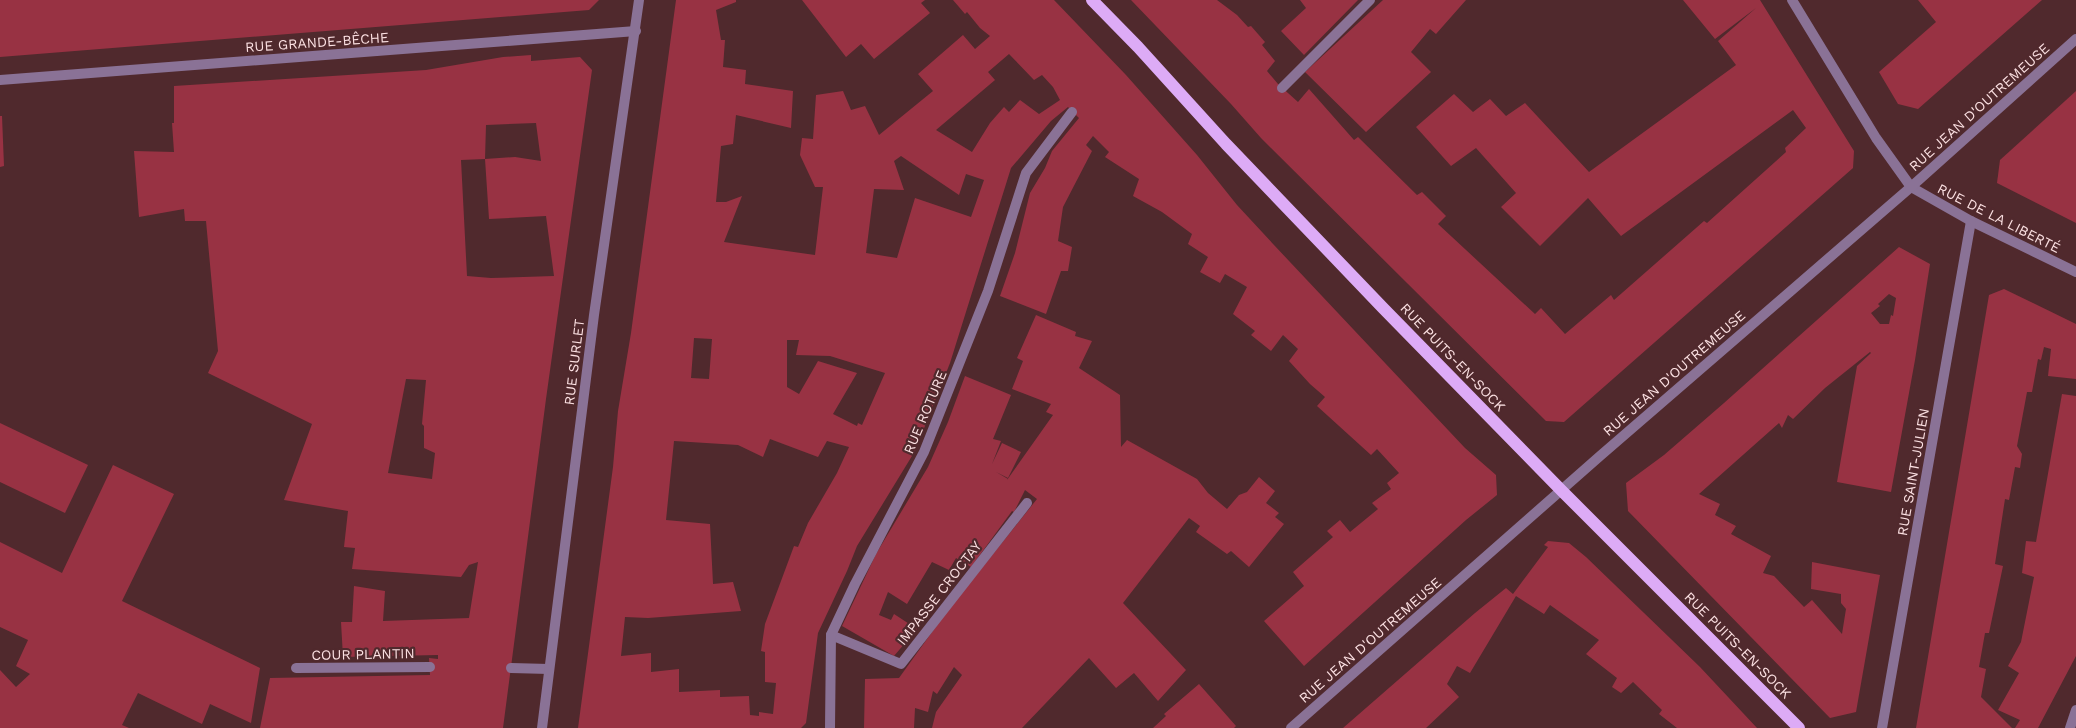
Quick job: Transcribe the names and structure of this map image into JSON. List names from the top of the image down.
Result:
{
  "streets": {
    "main road": ["RUE PUITS-EN-SOCK"],
    "street": [
      "RUE GRANDE-BÊCHE",
      "RUE JEAN D'OUTREMEUSE",
      "RUE DE LA LIBERTÉ",
      "RUE SURLET",
      "RUE ROTURE",
      "RUE SAINT-JULIEN",
      "IMPASSE CROCTAY",
      "COUR PLANTIN"
    ]
  },
  "crossings": [
    ["RUE GRANDE-BÊCHE", "RUE SURLET"],
    ["RUE JEAN D'OUTREMEUSE", "RUE DE LA LIBERTÉ"],
    ["RUE JEAN D'OUTREMEUSE", "RUE PUITS-EN-SOCK"],
    ["RUE DE LA LIBERTÉ", "RUE SAINT-JULIEN"],
    ["RUE ROTURE", "IMPASSE CROCTAY"]
  ]
}
